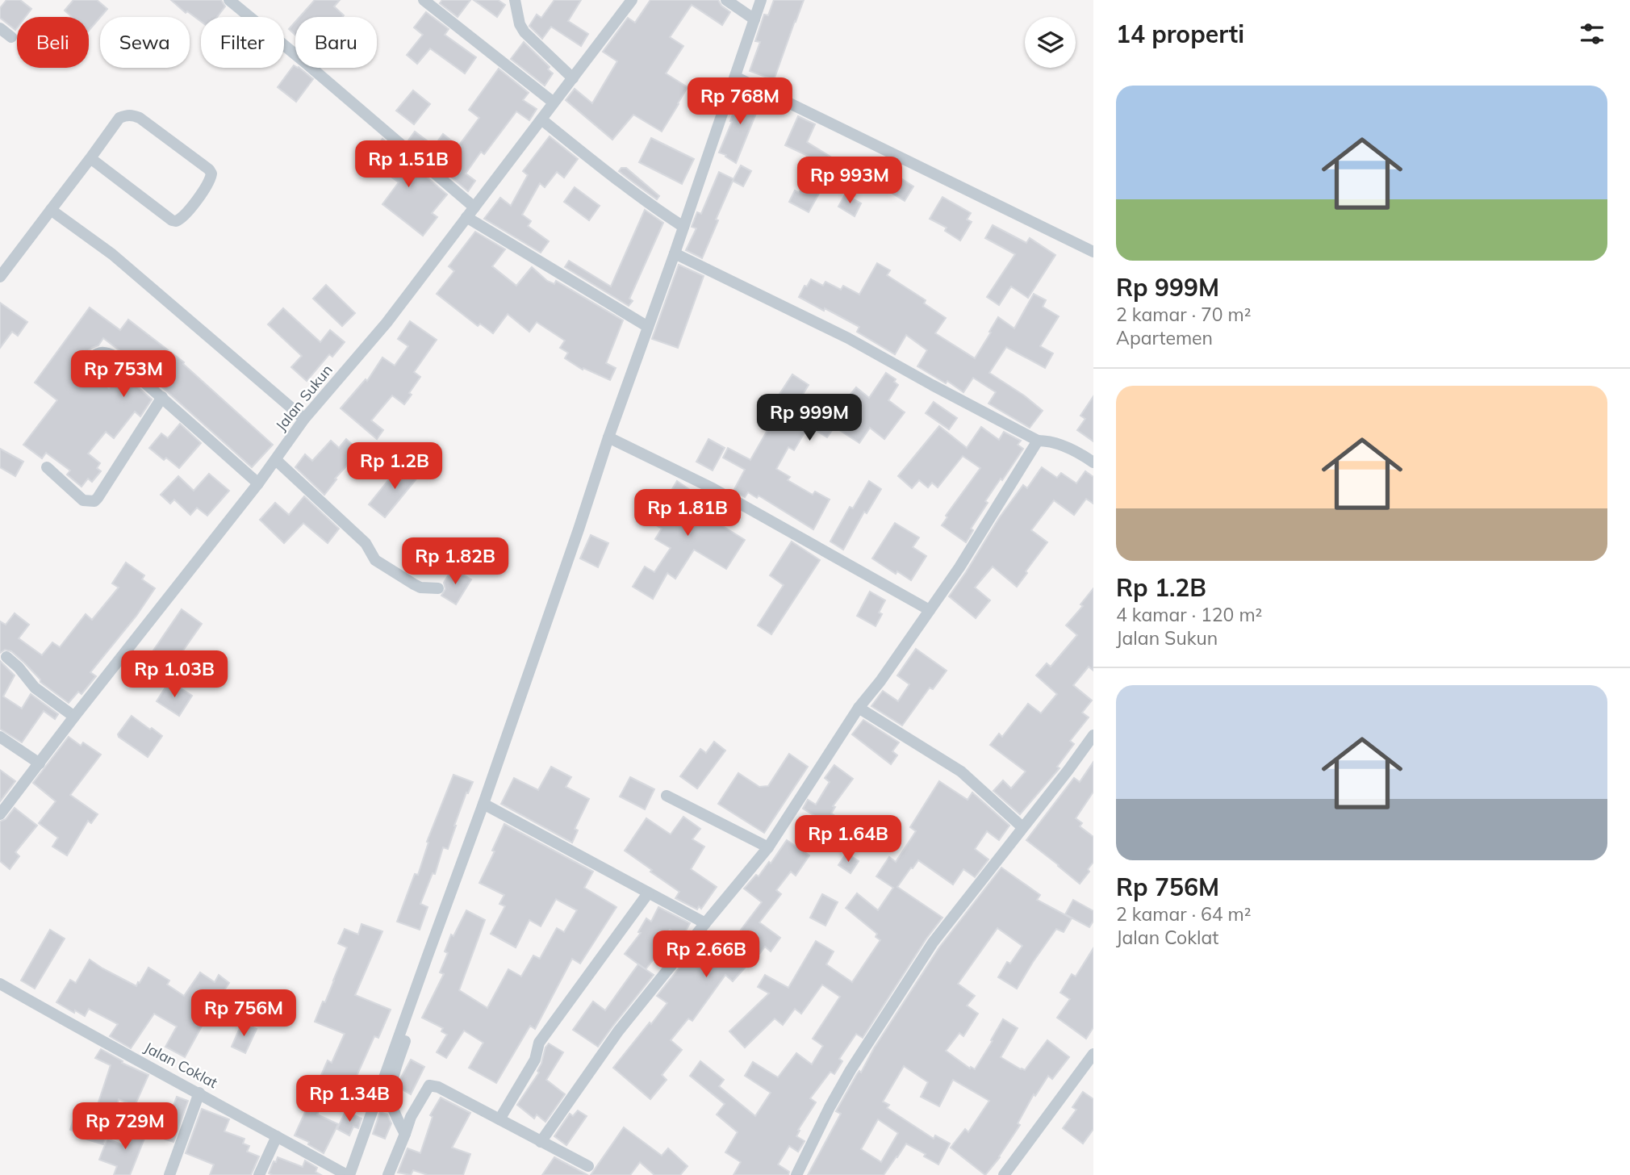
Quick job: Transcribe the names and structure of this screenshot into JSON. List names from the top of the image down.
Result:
{
  "streets": {
    "street": ["Jalan Sukun", "Jalan Coklat"]
  },
  "page": {
    "heading": "14 properti",
    "chip": [
      "Beli",
      "Sewa",
      "Filter",
      "Baru"
    ],
    "list": [
      {
        "name": "Rp 999M",
        "note": "2 kamar · 70 m² · Apartemen"
      },
      {
        "name": "Rp 1.2B",
        "note": "4 kamar · 120 m² · Jalan Sukun"
      },
      {
        "name": "Rp 756M",
        "note": "2 kamar · 64 m² · Jalan Coklat"
      }
    ],
    "price": [
      "Rp 768M",
      "Rp 1.51B",
      "Rp 993M",
      "Rp 753M",
      "Rp 999M",
      "Rp 1.2B",
      "Rp 1.81B",
      "Rp 1.82B",
      "Rp 1.03B",
      "Rp 1.64B",
      "Rp 2.66B",
      "Rp 756M",
      "Rp 1.34B",
      "Rp 729M"
    ]
  }
}
